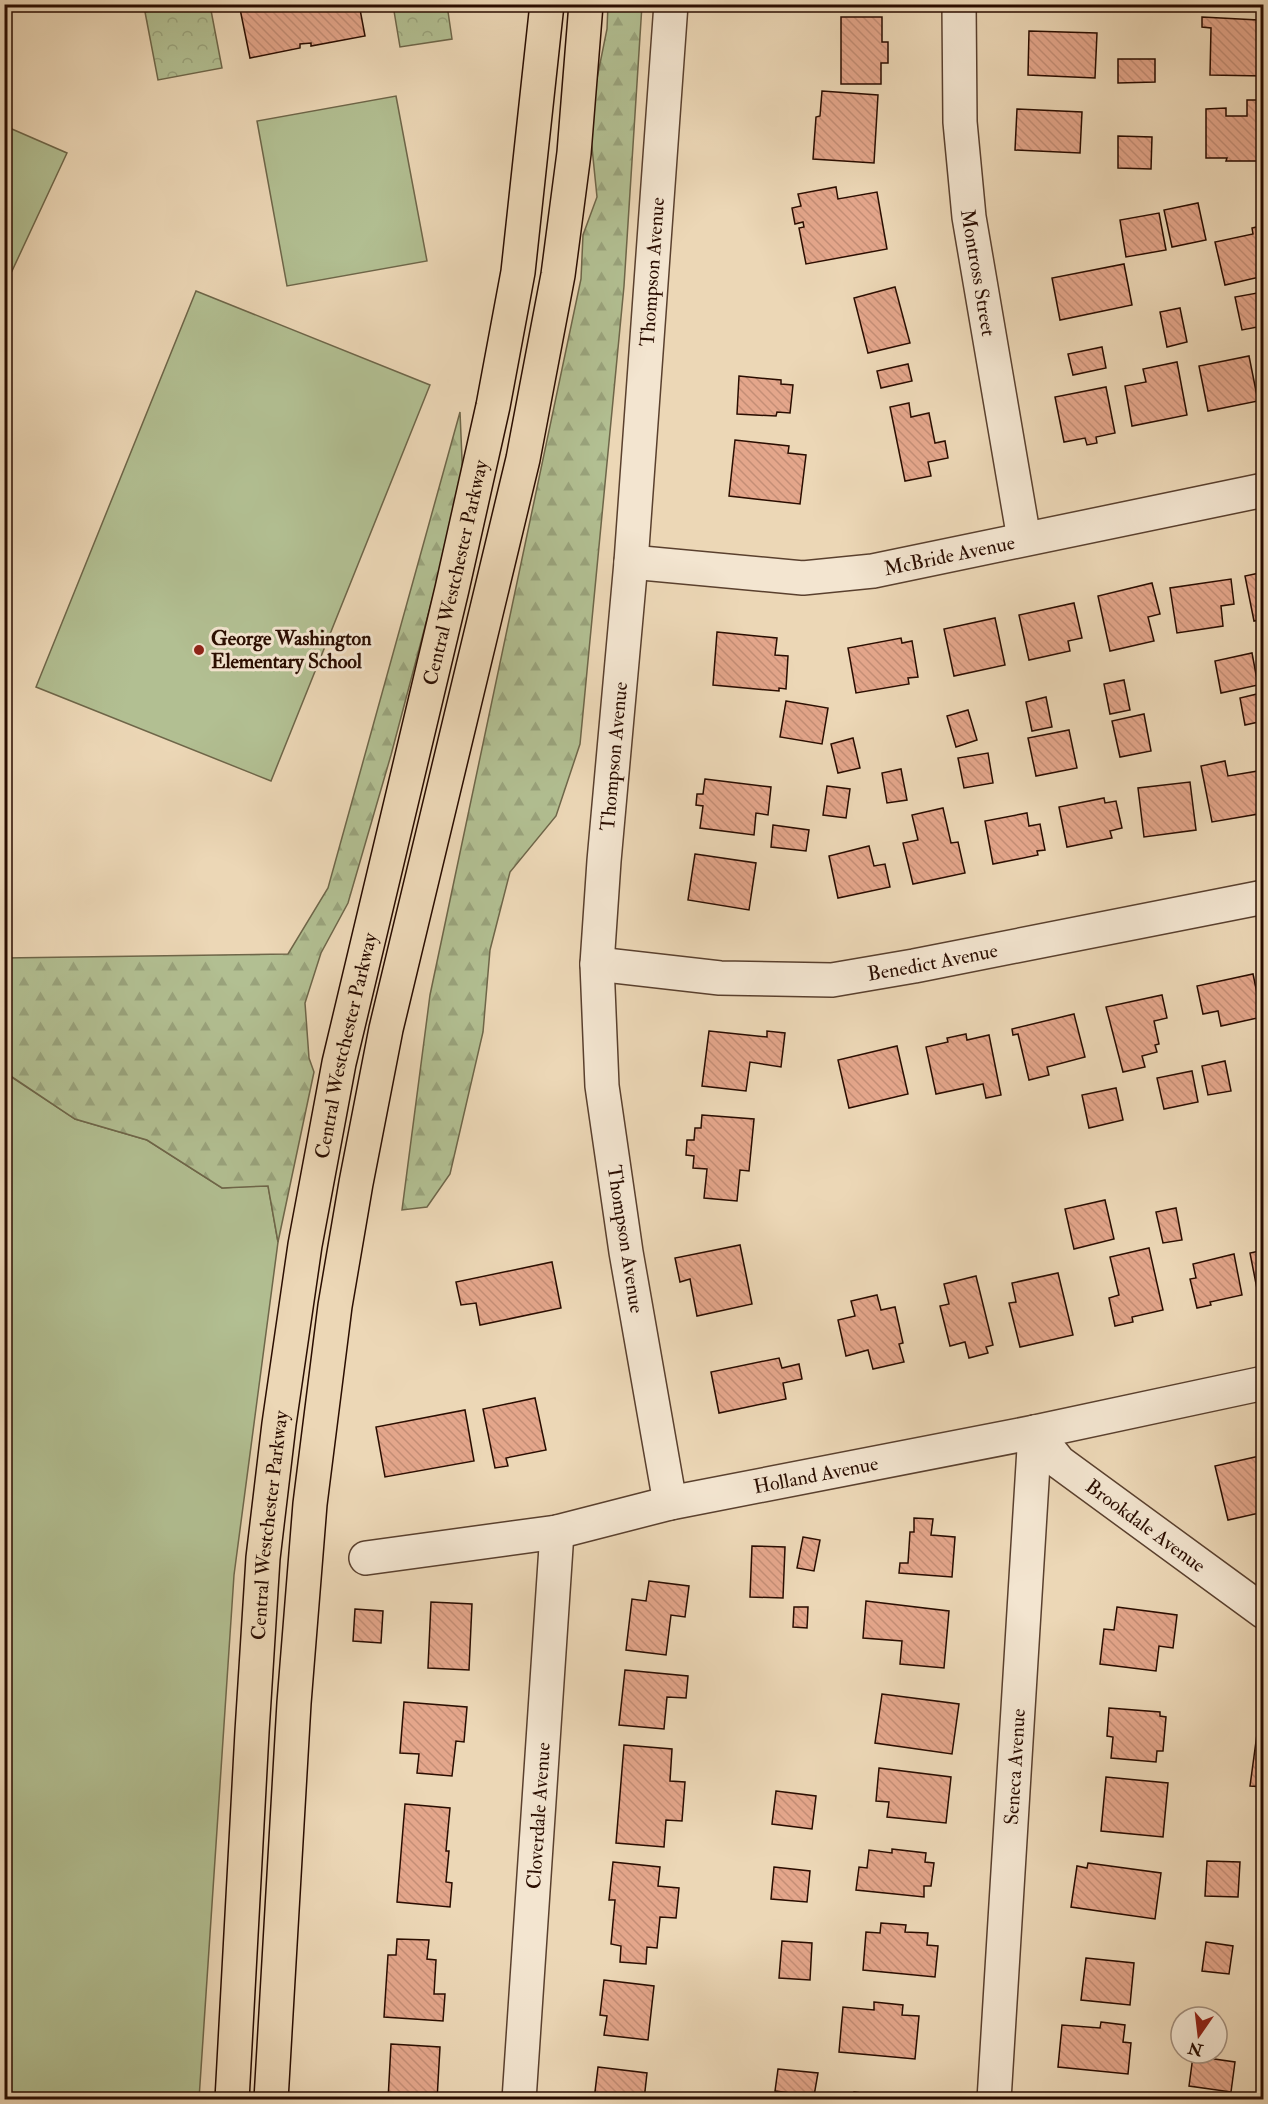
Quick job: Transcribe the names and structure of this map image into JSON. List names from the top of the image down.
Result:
{
  "streets": {
    "main road": ["Central Westchester Parkway"],
    "street": [
      "Thompson Avenue",
      "Montross Street",
      "McBride Avenue",
      "Benedict Avenue",
      "Holland Avenue",
      "Brookdale Avenue",
      "Seneca Avenue",
      "Cloverdale Avenue"
    ]
  },
  "crossings": [
    ["Thompson Avenue", "McBride Avenue"],
    ["Thompson Avenue", "Benedict Avenue"],
    ["Thompson Avenue", "Holland Avenue"],
    ["Montross Street", "McBride Avenue"],
    ["Holland Avenue", "Brookdale Avenue"],
    ["Holland Avenue", "Seneca Avenue"],
    ["Holland Avenue", "Cloverdale Avenue"],
    ["Brookdale Avenue", "Seneca Avenue"]
  ],
  "places": ["George Washington Elementary School"],
  "north": "bottom"
}
